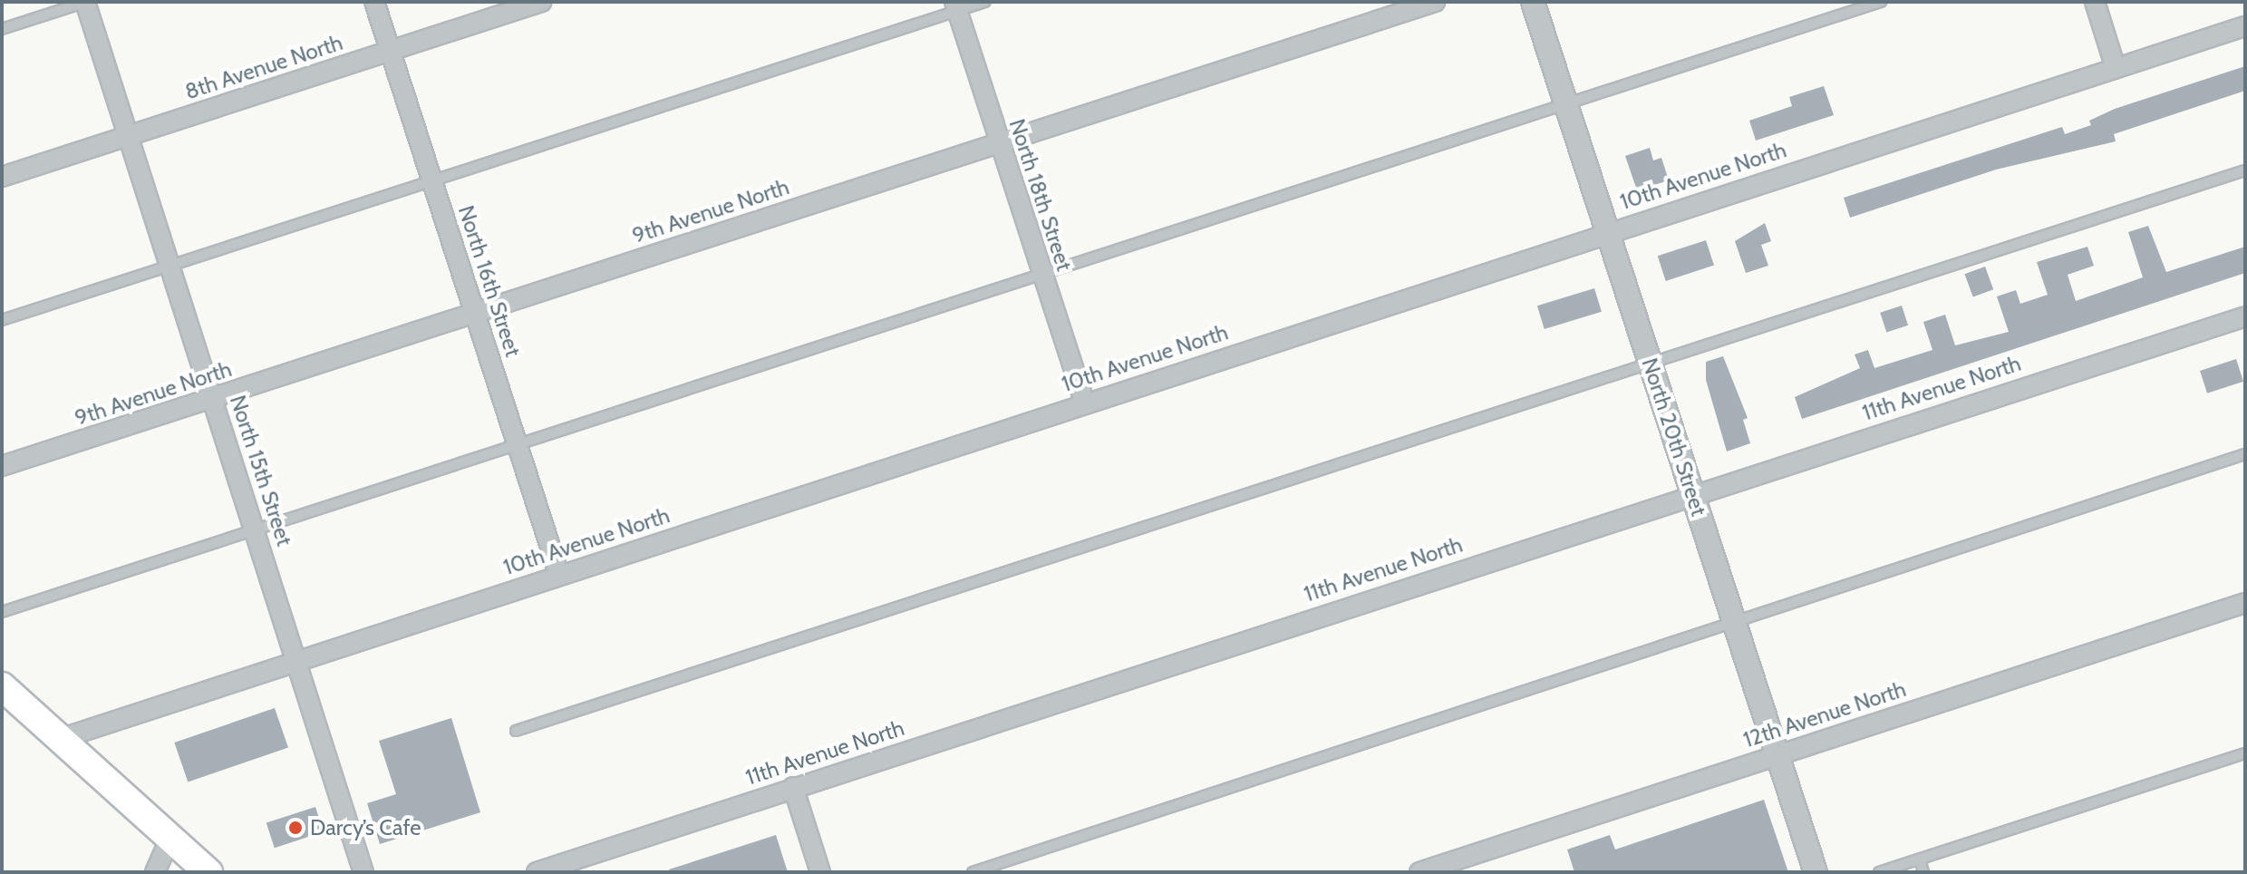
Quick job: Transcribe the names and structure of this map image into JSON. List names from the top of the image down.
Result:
{
  "streets": {
    "street": [
      "8th Avenue North",
      "10th Avenue North",
      "North 18th Street",
      "9th Avenue North",
      "North 16th Street",
      "11th Avenue North",
      "North 20th Street",
      "North 15th Street",
      "12th Avenue North"
    ]
  },
  "crossings": [
    ["8th Avenue North", "North 16th Street"],
    ["8th Avenue North", "North 15th Street"],
    ["10th Avenue North", "North 18th Street"],
    ["10th Avenue North", "North 16th Street"],
    ["10th Avenue North", "North 20th Street"],
    ["10th Avenue North", "North 15th Street"],
    ["North 18th Street", "9th Avenue North"],
    ["9th Avenue North", "North 16th Street"],
    ["9th Avenue North", "North 15th Street"],
    ["11th Avenue North", "North 20th Street"],
    ["North 20th Street", "12th Avenue North"]
  ],
  "places": ["Darcy’s Cafe"]
}
